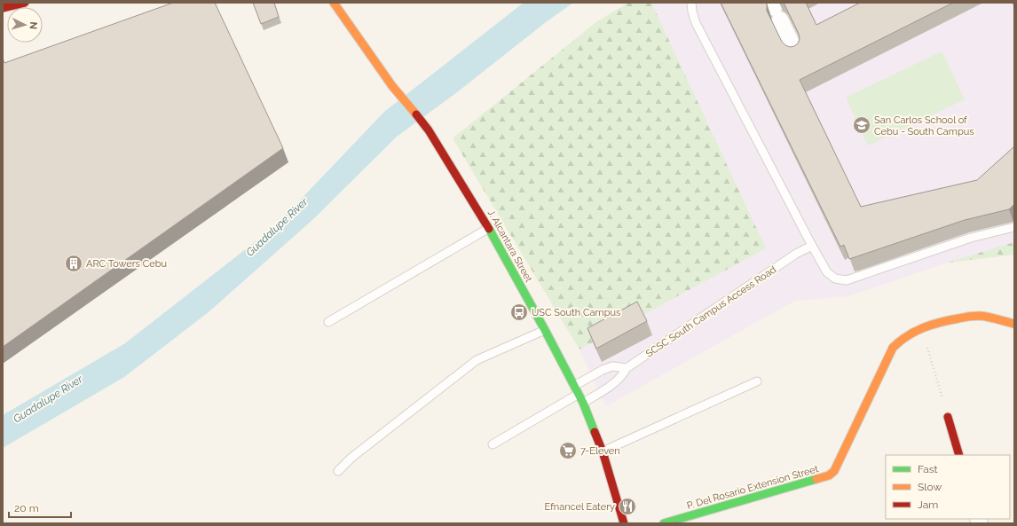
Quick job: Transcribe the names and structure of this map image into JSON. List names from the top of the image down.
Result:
{
  "streets": {
    "street": ["J. Alcantara Street", "P. Del Rosario Extension Street"],
    "lane": ["SCSC South Campus Access Road"]
  },
  "crossings": [
    ["J. Alcantara Street", "SCSC South Campus Access Road"]
  ],
  "water": ["Guadalupe River"],
  "places": {
    "school or university": ["San Carlos School of Cebu - South Campus"],
    "building": ["ARC Towers Cebu"],
    "bus stop": ["USC South Campus"],
    "supermarket": ["7-Eleven"],
    "restaurant": ["Efnancel Eatery"]
  },
  "legend": ["Fast", "Slow", "Jam"],
  "scale_bar": "20 m",
  "north": "right"
}
